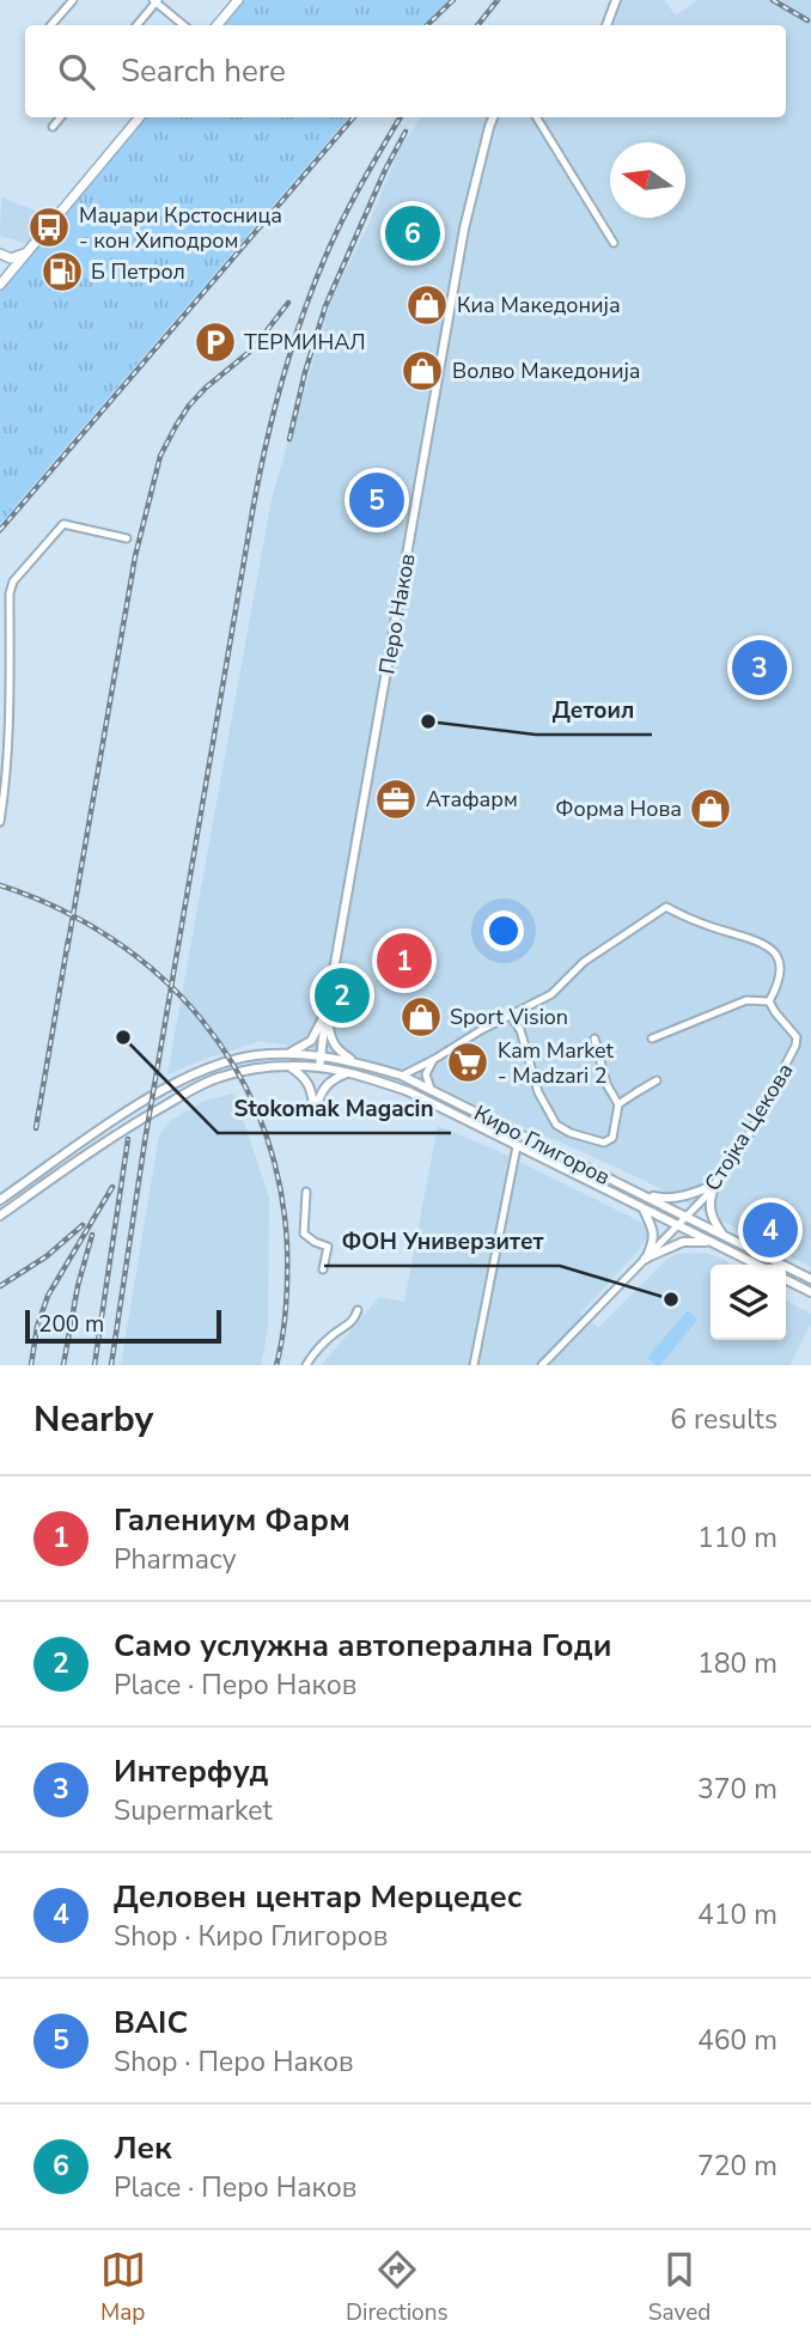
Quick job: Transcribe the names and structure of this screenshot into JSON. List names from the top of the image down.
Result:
{
  "streets": {
    "street": ["Перо Наков", "Стојка Цекова", "Киро Глигоров"]
  },
  "crossings": [
    ["Перо Наков", "Киро Глигоров"],
    ["Стојка Цекова", "Киро Глигоров"]
  ],
  "places": {
    "bus stop": ["Маџари Крстосница - кон Хиподром"],
    "fuel station": ["Б Петрол"],
    "shop": [
      "Киа Македонија",
      "Волво Македонија",
      "Форма Нова",
      "Sport Vision"
    ],
    "parking": ["ТЕРМИНАЛ"],
    "other": ["Детоил", "Stokomak Magacin", "ФОН Универзитет"],
    "office": ["Атафарм"],
    "supermarket": ["Kam Market - Madzari 2"]
  },
  "scale_bar": "200 m",
  "north": "left",
  "page": {
    "search": "Search here",
    "pins": [
      "6",
      "5",
      "3",
      "1",
      "2",
      "4"
    ],
    "scale": "200 m",
    "heading": ["Nearby", "6 results"],
    "list": [
      {
        "mark": "1",
        "name": "Галениум Фарм",
        "note": "Pharmacy",
        "value": "110 m"
      },
      {
        "mark": "2",
        "name": "Само услужна автоперална Годи",
        "note": "Place · Перо Наков",
        "value": "180 m"
      },
      {
        "mark": "3",
        "name": "Интерфуд",
        "note": "Supermarket",
        "value": "370 m"
      },
      {
        "mark": "4",
        "name": "Деловен центар Мерцедес",
        "note": "Shop · Киро Глигоров",
        "value": "410 m"
      },
      {
        "mark": "5",
        "name": "BAIC",
        "note": "Shop · Перо Наков",
        "value": "460 m"
      },
      {
        "mark": "6",
        "name": "Лек",
        "note": "Place · Перо Наков",
        "value": "720 m"
      }
    ],
    "nav": ["Map", "Directions", "Saved"]
  }
}
